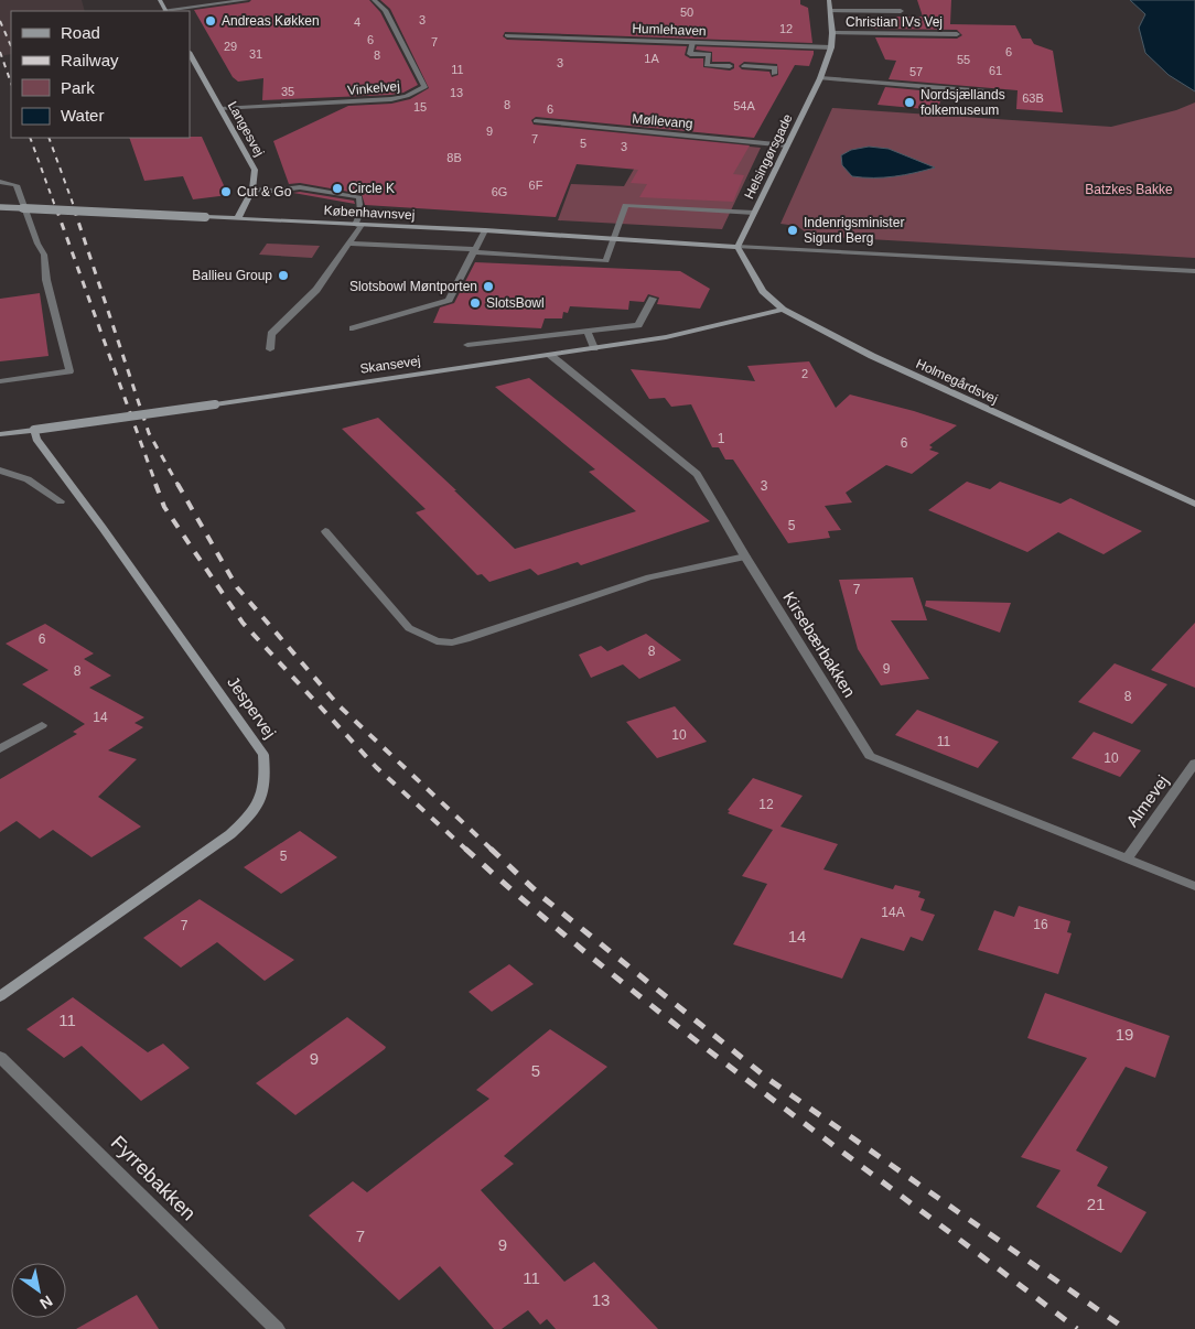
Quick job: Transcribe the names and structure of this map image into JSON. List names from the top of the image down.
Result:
{
  "streets": {
    "street": [
      "Christian IVs Vej",
      "Humlehaven",
      "Vinkelvej",
      "Møllevang",
      "Langesvej",
      "Helsingørsgade",
      "Københavnsvej",
      "Skansevej",
      "Holmegårdsvej",
      "Kirsebærbakken",
      "Jespervej",
      "Almevej",
      "Fyrrebakken"
    ]
  },
  "crossings": [
    ["Christian IVs Vej", "Helsingørsgade"],
    ["Humlehaven", "Helsingørsgade"],
    ["Vinkelvej", "Langesvej"],
    ["Møllevang", "Helsingørsgade"],
    ["Helsingørsgade", "Københavnsvej"],
    ["Helsingørsgade", "Holmegårdsvej"],
    ["Københavnsvej", "Holmegårdsvej"],
    ["Skansevej", "Holmegårdsvej"],
    ["Skansevej", "Kirsebærbakken"],
    ["Skansevej", "Jespervej"],
    ["Kirsebærbakken", "Almevej"]
  ],
  "parks": ["Batzkes Bakke"],
  "places": [
    "Andreas Køkken",
    "Nordsjællands folkemuseum",
    "Circle K",
    "Cut & Go",
    "Indenrigsminister Sigurd Berg",
    "Ballieu Group",
    "Slotsbowl Møntporten",
    "SlotsBowl"
  ],
  "house_numbers": [
    "50",
    "3",
    "4",
    "12",
    "6",
    "7",
    "29",
    "6",
    "31",
    "8",
    "1A",
    "55",
    "3",
    "11",
    "61",
    "57",
    "35",
    "13",
    "63B",
    "8",
    "54A",
    "15",
    "6",
    "9",
    "7",
    "5",
    "3",
    "8B",
    "6F",
    "6G",
    "2",
    "1",
    "6",
    "3",
    "5",
    "7",
    "6",
    "8",
    "9",
    "8",
    "8",
    "14",
    "10",
    "11",
    "10",
    "12",
    "5",
    "14A",
    "16",
    "7",
    "14",
    "11",
    "19",
    "9",
    "5",
    "21",
    "7",
    "9",
    "11",
    "13"
  ],
  "legend": [
    "Road",
    "Railway",
    "Park",
    "Water"
  ],
  "north": "bottom right"
}
